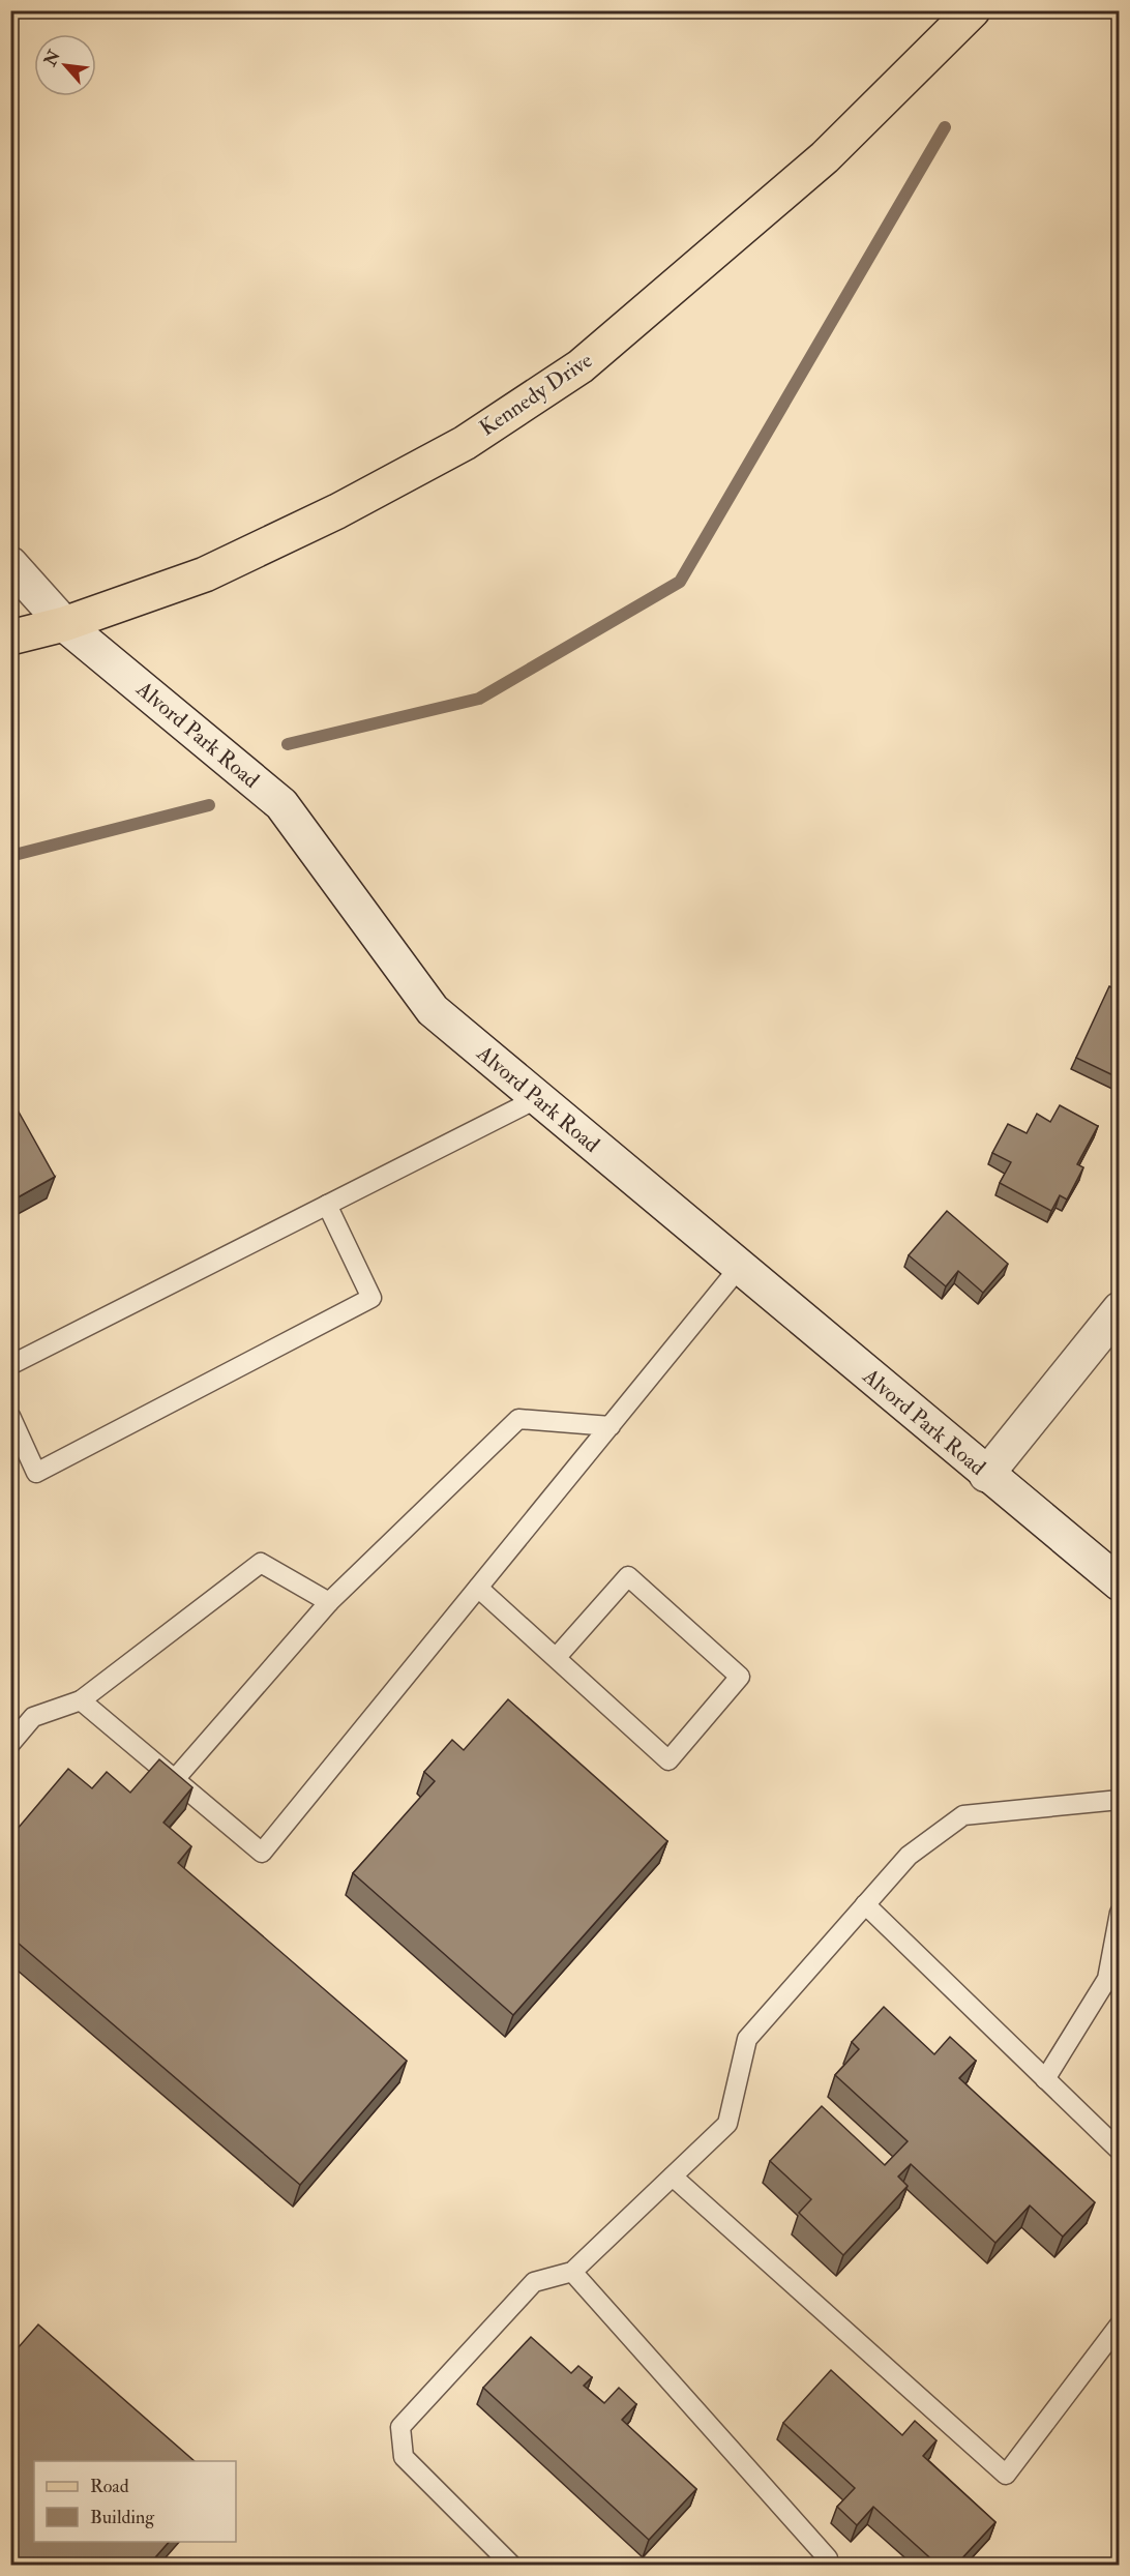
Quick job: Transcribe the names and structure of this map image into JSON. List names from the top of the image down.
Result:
{
  "streets": {
    "main road": ["Kennedy Drive"],
    "street": ["Alvord Park Road"]
  },
  "crossings": [
    ["Kennedy Drive", "Alvord Park Road"]
  ],
  "legend": ["Road", "Building"],
  "north": "top left"
}
